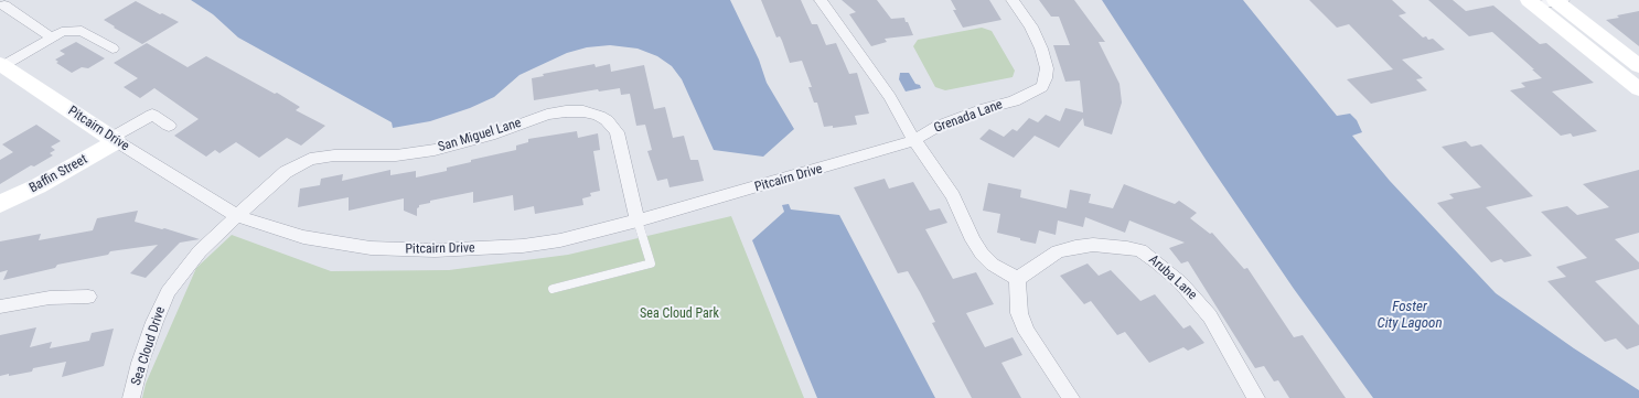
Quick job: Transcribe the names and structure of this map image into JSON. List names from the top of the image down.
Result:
{
  "streets": {
    "street": [
      "Grenada Lane",
      "Pitcairn Drive",
      "San Miguel Lane",
      "Baffin Street",
      "Aruba Lane",
      "Sea Cloud Drive"
    ]
  },
  "crossings": [
    ["Grenada Lane", "Pitcairn Drive"],
    ["Pitcairn Drive", "San Miguel Lane"],
    ["Pitcairn Drive", "Baffin Street"],
    ["Pitcairn Drive", "Sea Cloud Drive"],
    ["San Miguel Lane", "Sea Cloud Drive"]
  ],
  "water": ["Foster City Lagoon"],
  "parks": ["Sea Cloud Park"]
}
